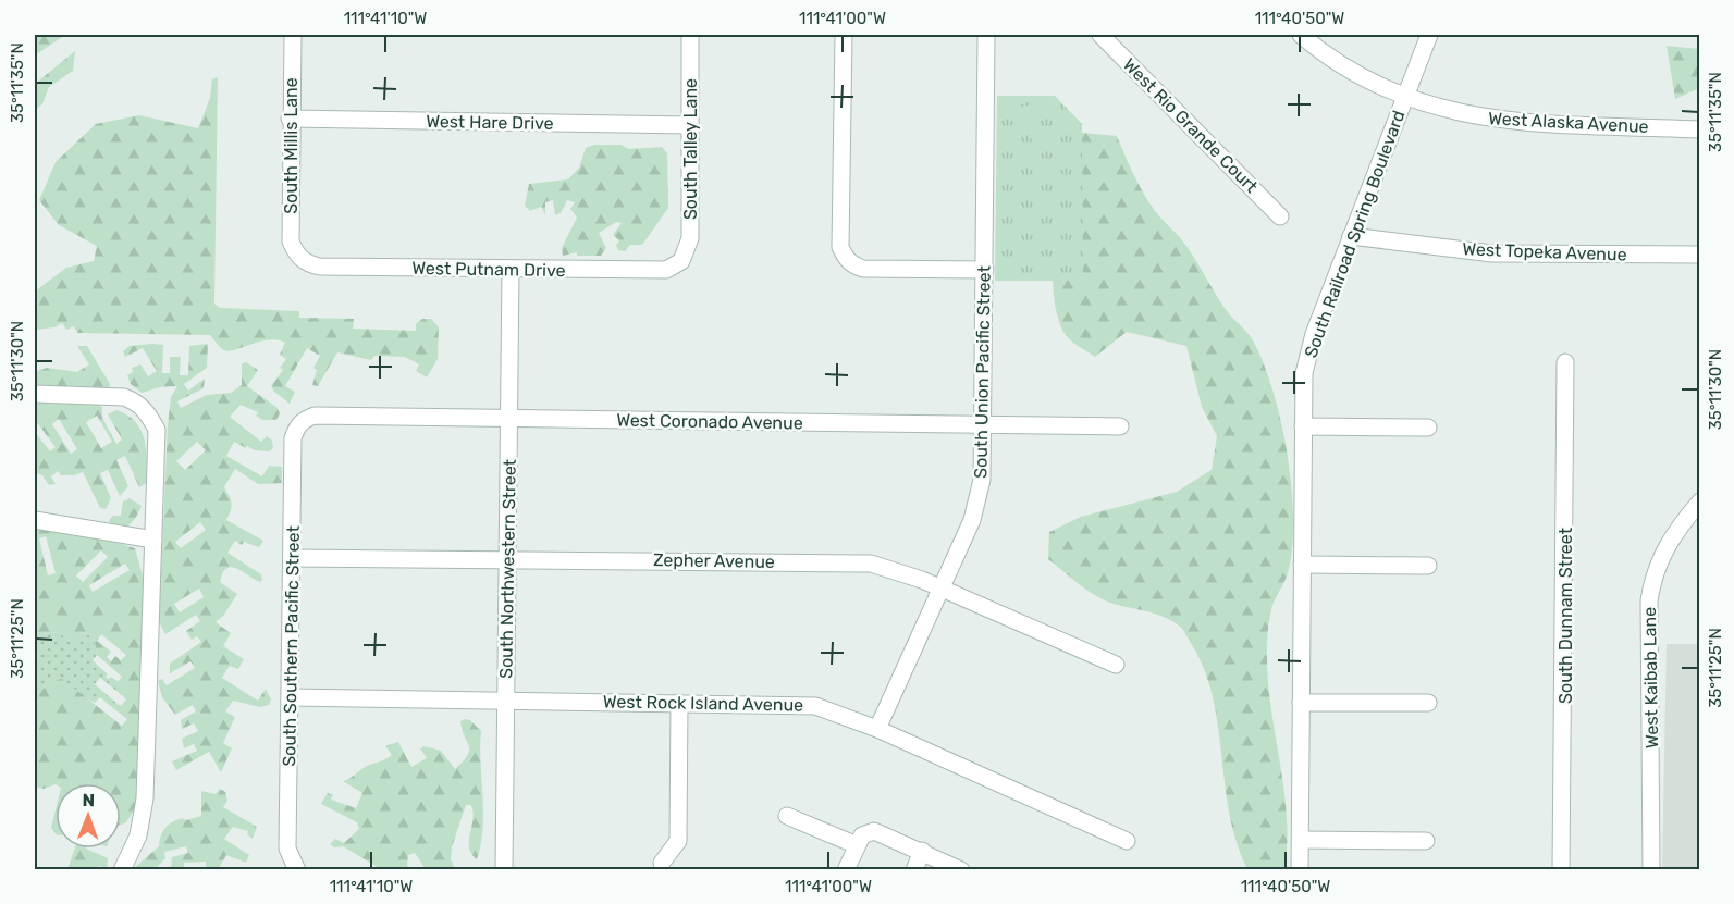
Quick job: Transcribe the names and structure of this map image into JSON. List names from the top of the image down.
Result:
{
  "streets": {
    "street": [
      "West Hare Drive",
      "West Alaska Avenue",
      "West Rio Grande Court",
      "South Millis Lane",
      "South Talley Lane",
      "South Railroad Spring Boulevard",
      "West Topeka Avenue",
      "West Putnam Drive",
      "South Union Pacific Street",
      "West Coronado Avenue",
      "Zepher Avenue",
      "South Northwestern Street",
      "South Dunnam Street",
      "South Southern Pacific Street",
      "West Kaibab Lane",
      "West Rock Island Avenue"
    ]
  },
  "crossings": [
    ["West Hare Drive", "South Millis Lane"],
    ["West Hare Drive", "South Talley Lane"],
    ["West Alaska Avenue", "South Railroad Spring Boulevard"],
    ["South Millis Lane", "West Putnam Drive"],
    ["South Talley Lane", "West Putnam Drive"],
    ["South Railroad Spring Boulevard", "West Topeka Avenue"],
    ["West Putnam Drive", "South Northwestern Street"],
    ["South Union Pacific Street", "West Coronado Avenue"],
    ["South Union Pacific Street", "Zepher Avenue"],
    ["South Union Pacific Street", "West Rock Island Avenue"],
    ["West Coronado Avenue", "South Northwestern Street"],
    ["West Coronado Avenue", "South Southern Pacific Street"],
    ["Zepher Avenue", "South Northwestern Street"],
    ["Zepher Avenue", "South Southern Pacific Street"],
    ["South Northwestern Street", "West Rock Island Avenue"],
    ["South Southern Pacific Street", "West Rock Island Avenue"]
  ],
  "north": "top",
  "coordinates": [
    "111°41'10\"W",
    "111°41'00\"W",
    "111°40'50\"W",
    "35°11'35\"N",
    "35°11'30\"N",
    "35°11'25\"N"
  ]
}
